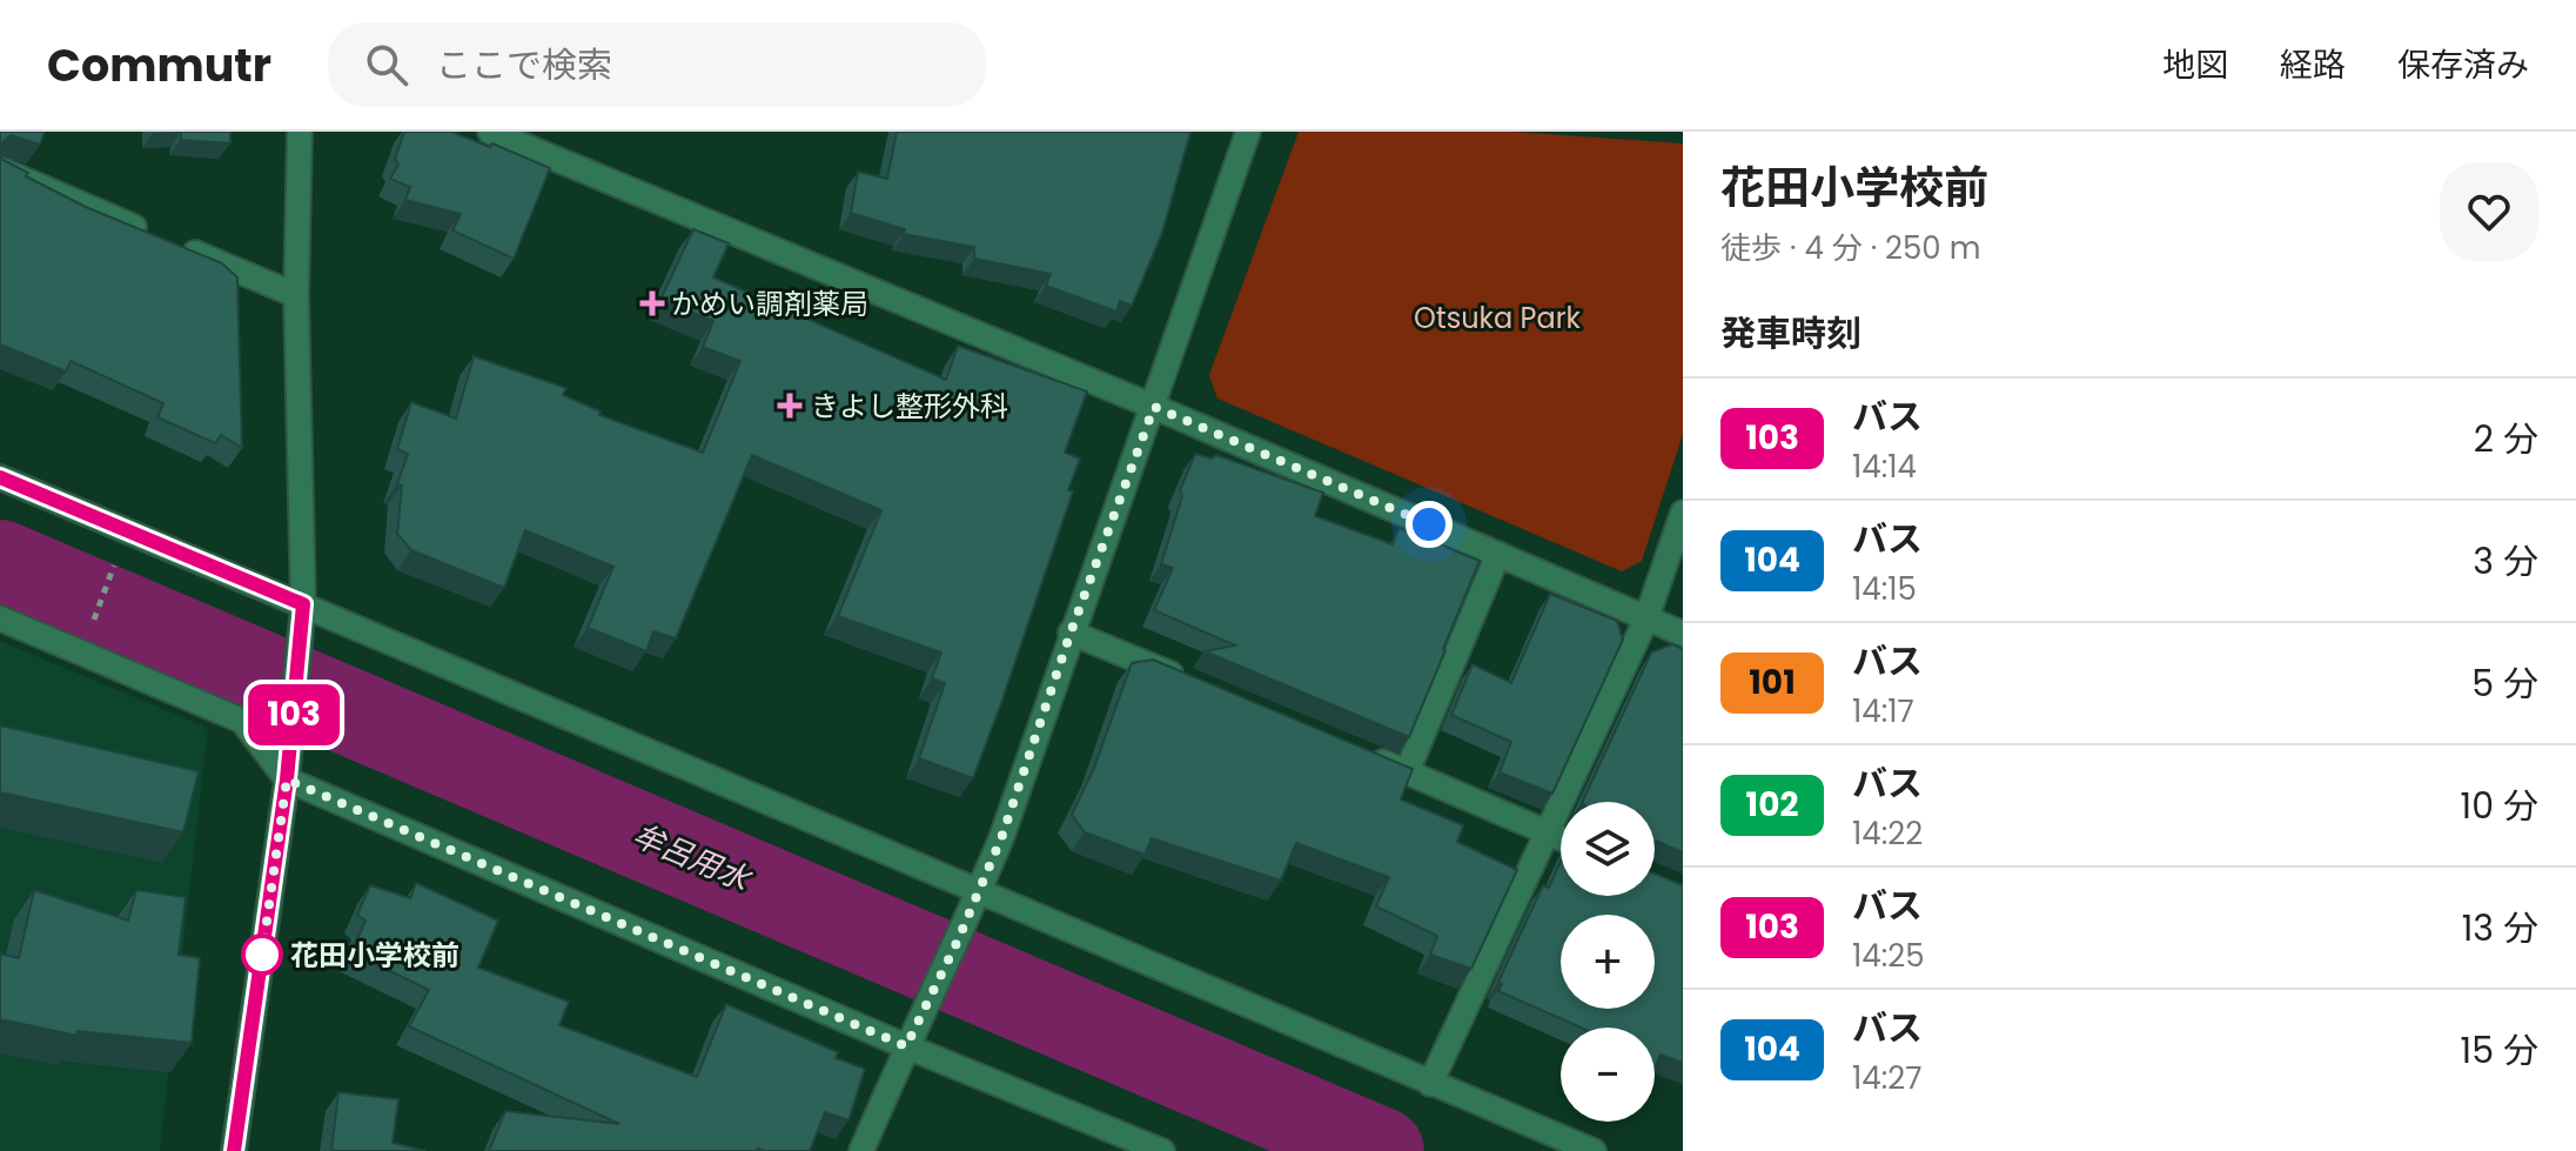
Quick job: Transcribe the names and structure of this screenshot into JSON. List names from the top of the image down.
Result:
{
  "water": ["牟呂用水"],
  "parks": ["Otsuka Park"],
  "places": {
    "health": ["かめい調剤薬局", "きよし整形外科"],
    "other": ["花田小学校前"]
  },
  "lines": ["bus line 103"],
  "page": {
    "header": "Commutr",
    "search": "ここで検索",
    "nav": ["地図", "経路", "保存済み"],
    "on_map": "103",
    "heading": [
      ["花田小学校前", "徒歩 · 4 分 · 250 m"],
      "発車時刻"
    ],
    "list": [
      {
        "mark": "103",
        "name": "バス",
        "note": "14:14",
        "value": "2 分"
      },
      {
        "mark": "104",
        "name": "バス",
        "note": "14:15",
        "value": "3 分"
      },
      {
        "mark": "101",
        "name": "バス",
        "note": "14:17",
        "value": "5 分"
      },
      {
        "mark": "102",
        "name": "バス",
        "note": "14:22",
        "value": "10 分"
      },
      {
        "mark": "103",
        "name": "バス",
        "note": "14:25",
        "value": "13 分"
      },
      {
        "mark": "104",
        "name": "バス",
        "note": "14:27",
        "value": "15 分"
      }
    ],
    "map_buttons": ["+", "−"]
  }
}
